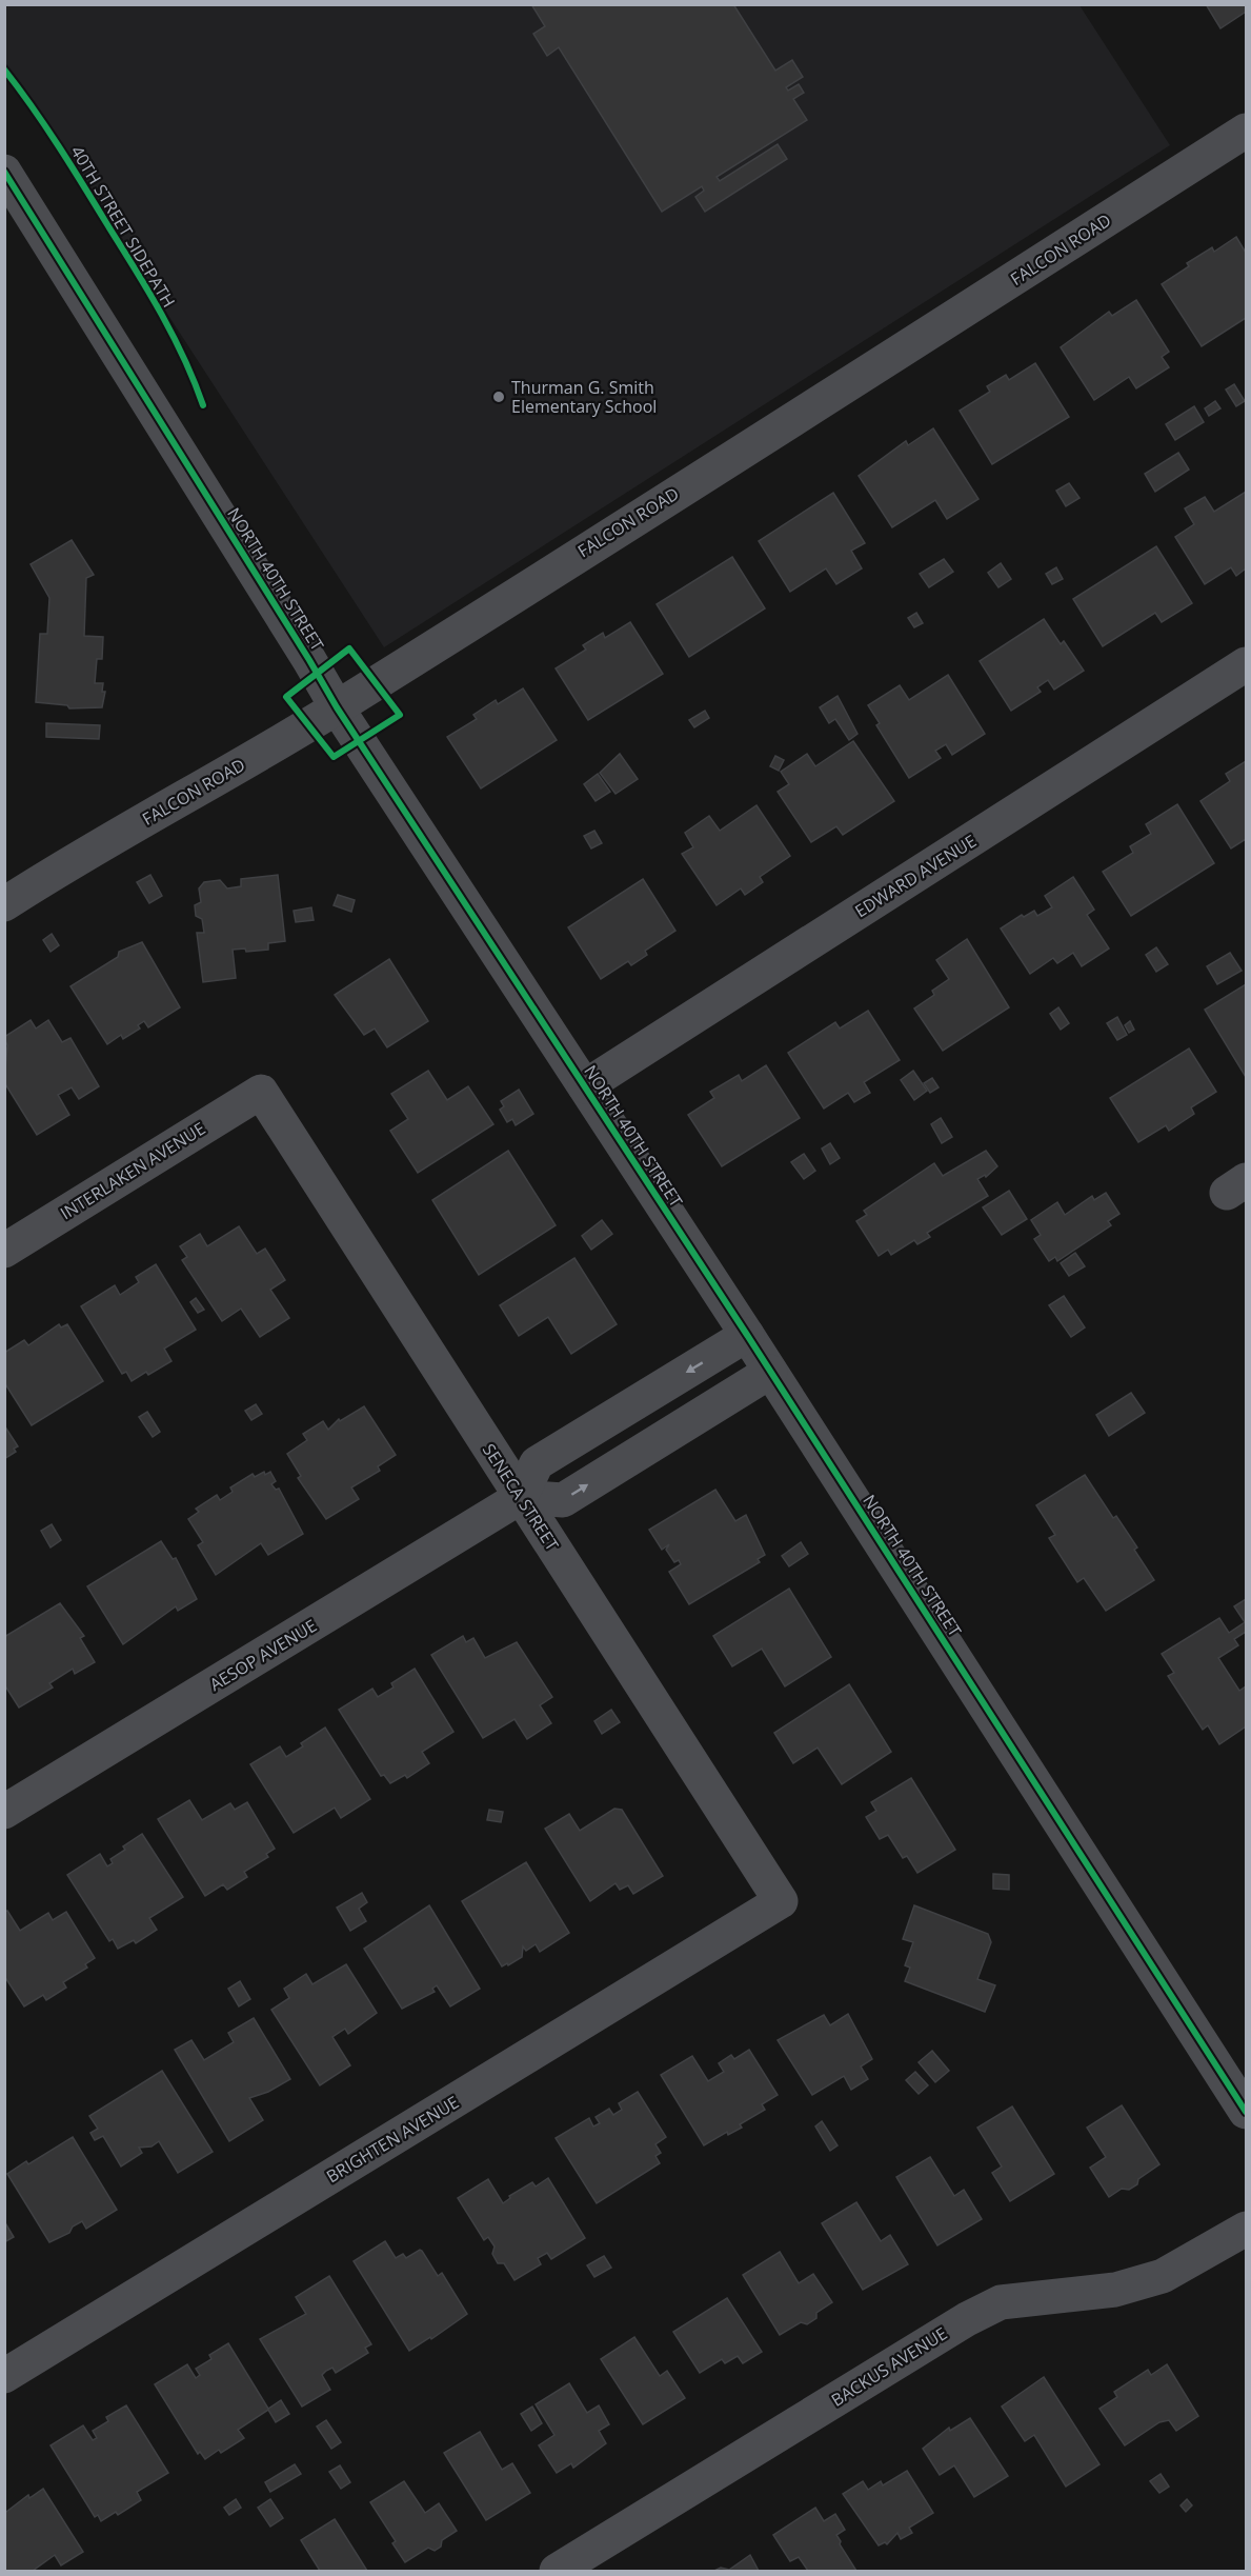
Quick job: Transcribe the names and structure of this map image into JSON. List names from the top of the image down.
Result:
{
  "streets": {
    "street": [
      "FALCON ROAD",
      "NORTH 40TH STREET",
      "EDWARD AVENUE",
      "INTERLAKEN AVENUE",
      "SENECA STREET",
      "AESOP AVENUE",
      "BRIGHTEN AVENUE",
      "BACKUS AVENUE"
    ],
    "cycle path": ["40TH STREET SIDEPATH"]
  },
  "crossings": [
    ["FALCON ROAD", "NORTH 40TH STREET"],
    ["NORTH 40TH STREET", "EDWARD AVENUE"],
    ["INTERLAKEN AVENUE", "SENECA STREET"],
    ["SENECA STREET", "AESOP AVENUE"],
    ["SENECA STREET", "BRIGHTEN AVENUE"]
  ],
  "places": ["Thurman G. Smith Elementary School"]
}
